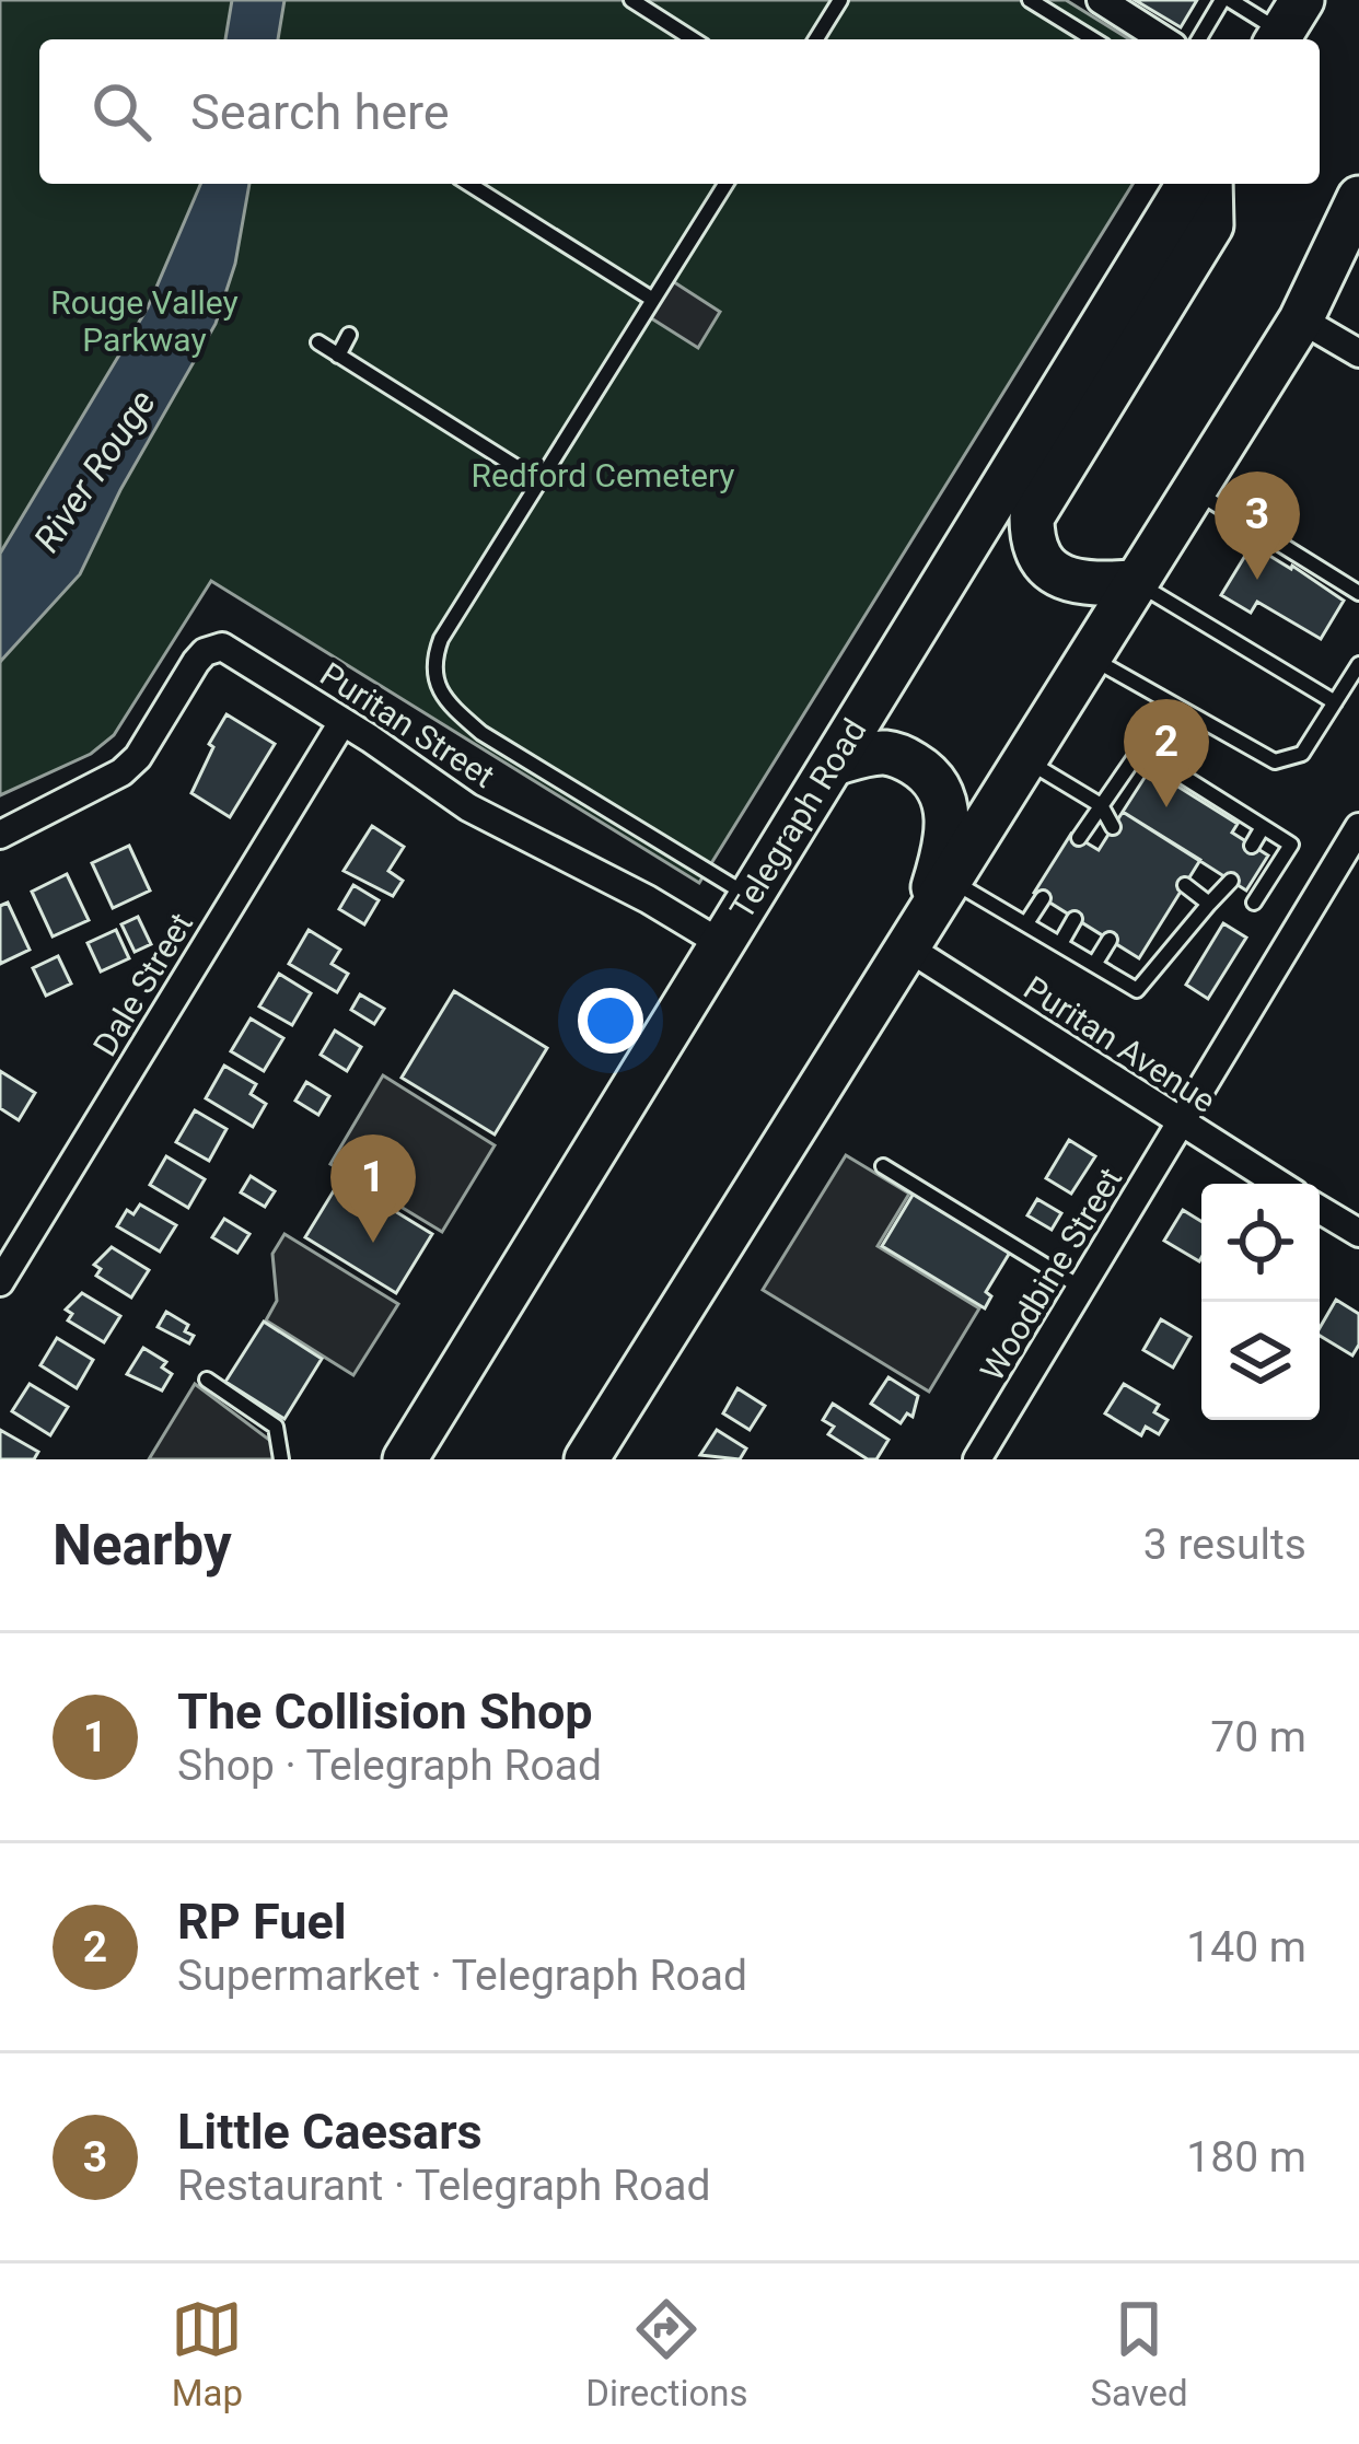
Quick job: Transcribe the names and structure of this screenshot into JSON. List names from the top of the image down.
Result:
{
  "streets": {
    "main road": ["Telegraph Road"],
    "street": [
      "Puritan Street",
      "Dale Street",
      "Puritan Avenue",
      "Woodbine Street"
    ]
  },
  "crossings": [
    ["Puritan Street", "Telegraph Road"],
    ["Puritan Street", "Dale Street"],
    ["Puritan Avenue", "Woodbine Street"]
  ],
  "water": ["River Rouge"],
  "parks": ["Rouge Valley Parkway", "Redford Cemetery"],
  "page": {
    "search": "Search here",
    "pins": ["3", "2", "1"],
    "heading": ["Nearby", "3 results"],
    "list": [
      {
        "mark": "1",
        "name": "The Collision Shop",
        "note": "Shop · Telegraph Road",
        "value": "70 m"
      },
      {
        "mark": "2",
        "name": "RP Fuel",
        "note": "Supermarket · Telegraph Road",
        "value": "140 m"
      },
      {
        "mark": "3",
        "name": "Little Caesars",
        "note": "Restaurant · Telegraph Road",
        "value": "180 m"
      }
    ],
    "nav": ["Map", "Directions", "Saved"]
  }
}
